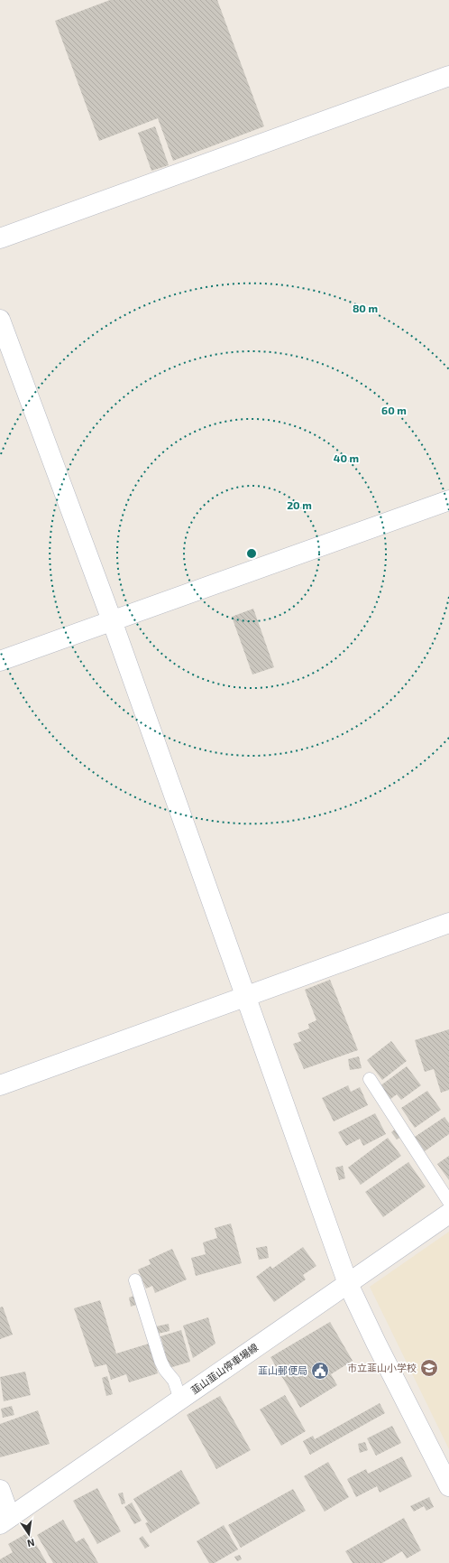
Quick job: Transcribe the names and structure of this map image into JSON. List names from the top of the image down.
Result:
{
  "streets": {
    "street": ["韮山韮山停車場線"]
  },
  "places": {
    "school or university": ["市立韮山小学校"],
    "public building": ["韮山郵便局"]
  },
  "north": "bottom",
  "rings": [
    "80 m",
    "60 m",
    "40 m",
    "20 m"
  ]
}
